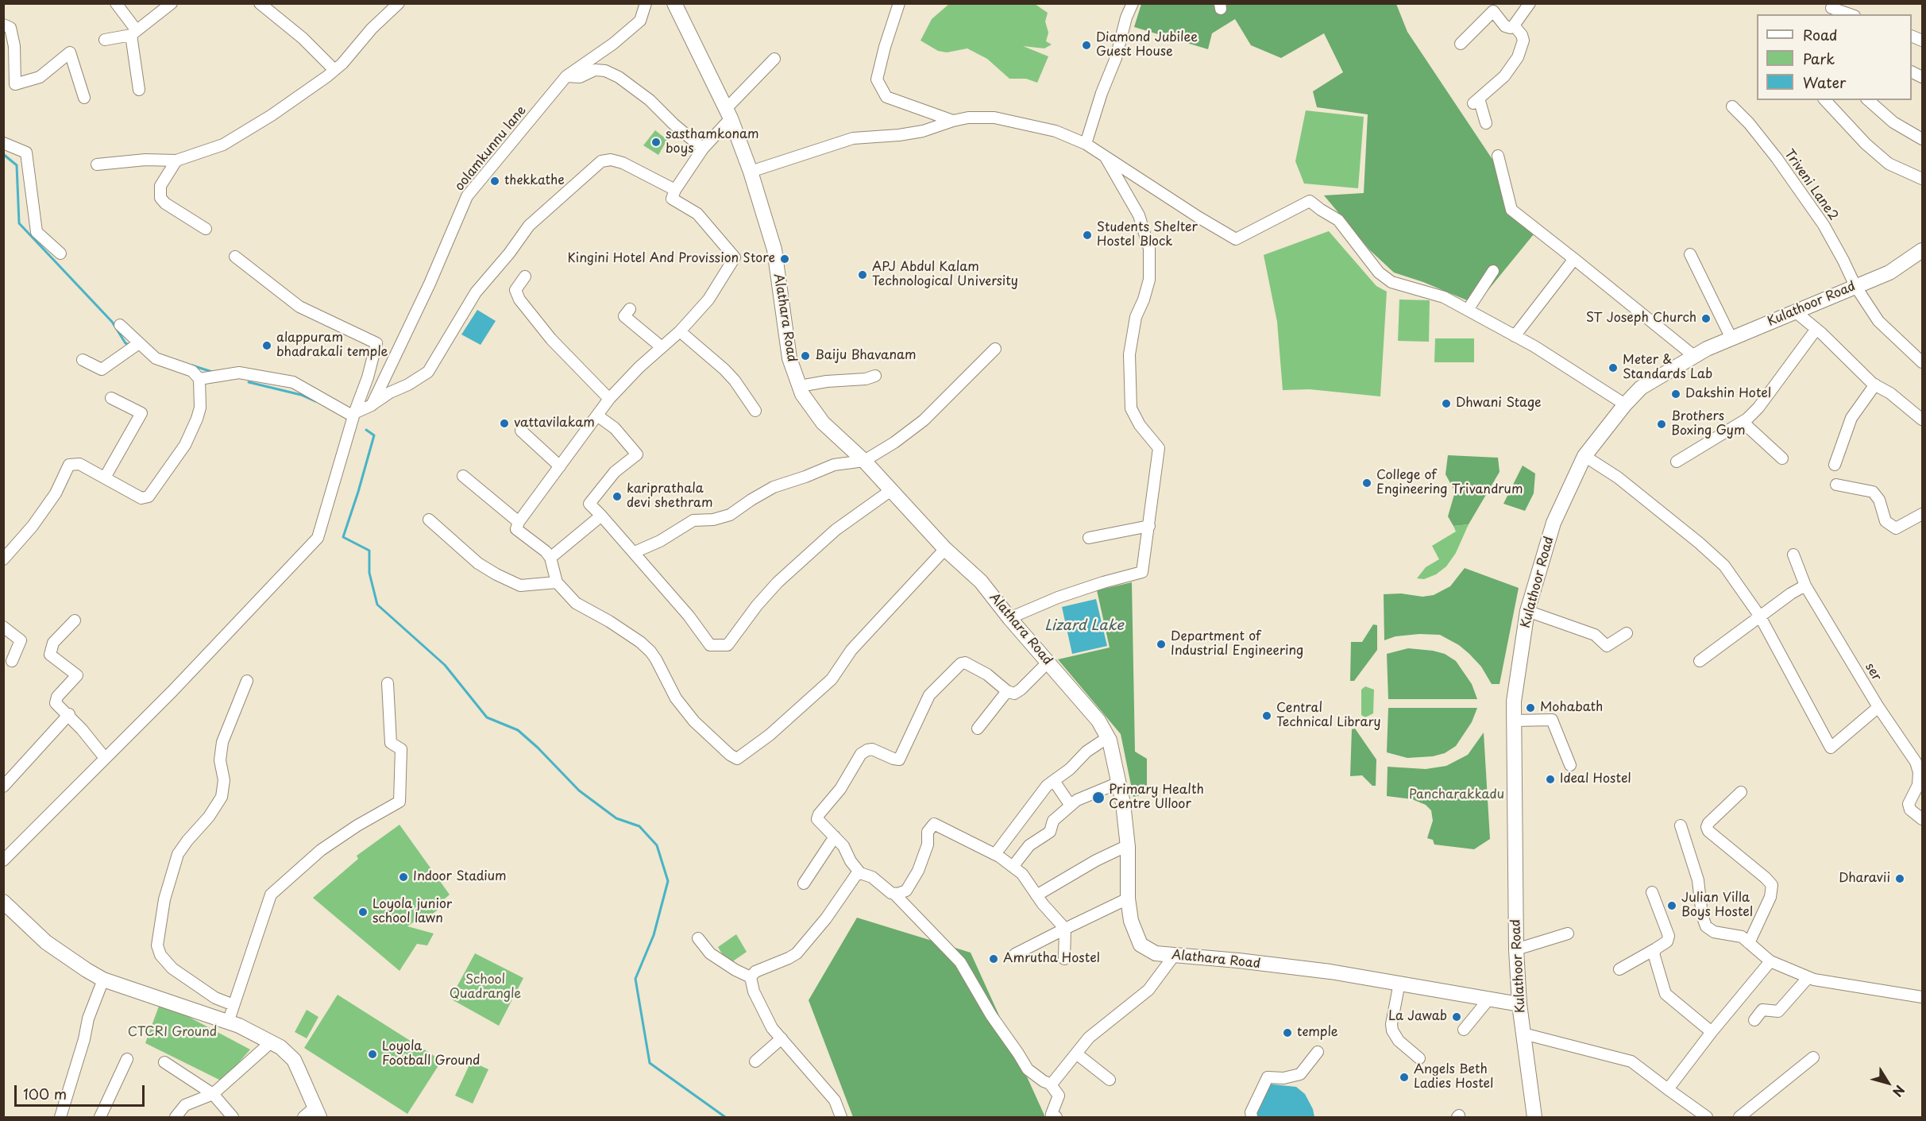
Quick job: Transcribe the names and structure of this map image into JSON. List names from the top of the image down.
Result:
{
  "streets": {
    "main road": ["Kulathoor Road", "Alathara Road"],
    "street": ["oolamkunnu lane", "Triveni Lane2", "ser"]
  },
  "crossings": [
    ["Triveni Lane2", "Kulathoor Road"],
    ["Kulathoor Road", "Alathara Road"]
  ],
  "water": ["Lizard Lake"],
  "parks": ["Pancharakkadu", "School Quadrangle", "CTCRI Ground"],
  "places": [
    "Diamond Jubilee Guest House",
    "sasthamkonam boys",
    "thekkathe",
    "Students Shelter Hostel Block",
    "Kingini Hotel And Provission Store",
    "APJ Abdul Kalam Technological University",
    "ST Joseph Church",
    "alappuram bhadrakali temple",
    "Baiju Bhavanam",
    "Meter & Standards Lab",
    "Dakshin Hotel",
    "Dhwani Stage",
    "vattavilakam",
    "Brothers Boxing Gym",
    "College of Engineering Trivandrum",
    "kariprathala devi shethram",
    "Department of Industrial Engineering",
    "Mohabath",
    "Central Technical Library",
    "Ideal Hostel",
    "Primary Health Centre Ulloor",
    "Indoor Stadium",
    "Dharavii",
    "Julian Villa Boys Hostel",
    "Loyola junior school lawn",
    "Amrutha Hostel",
    "La Jawab",
    "temple",
    "Loyola Football Ground",
    "Angels Beth Ladies Hostel"
  ],
  "legend": ["Road", "Park", "Water"],
  "scale_bar": "100 m",
  "north": "bottom right"
}
